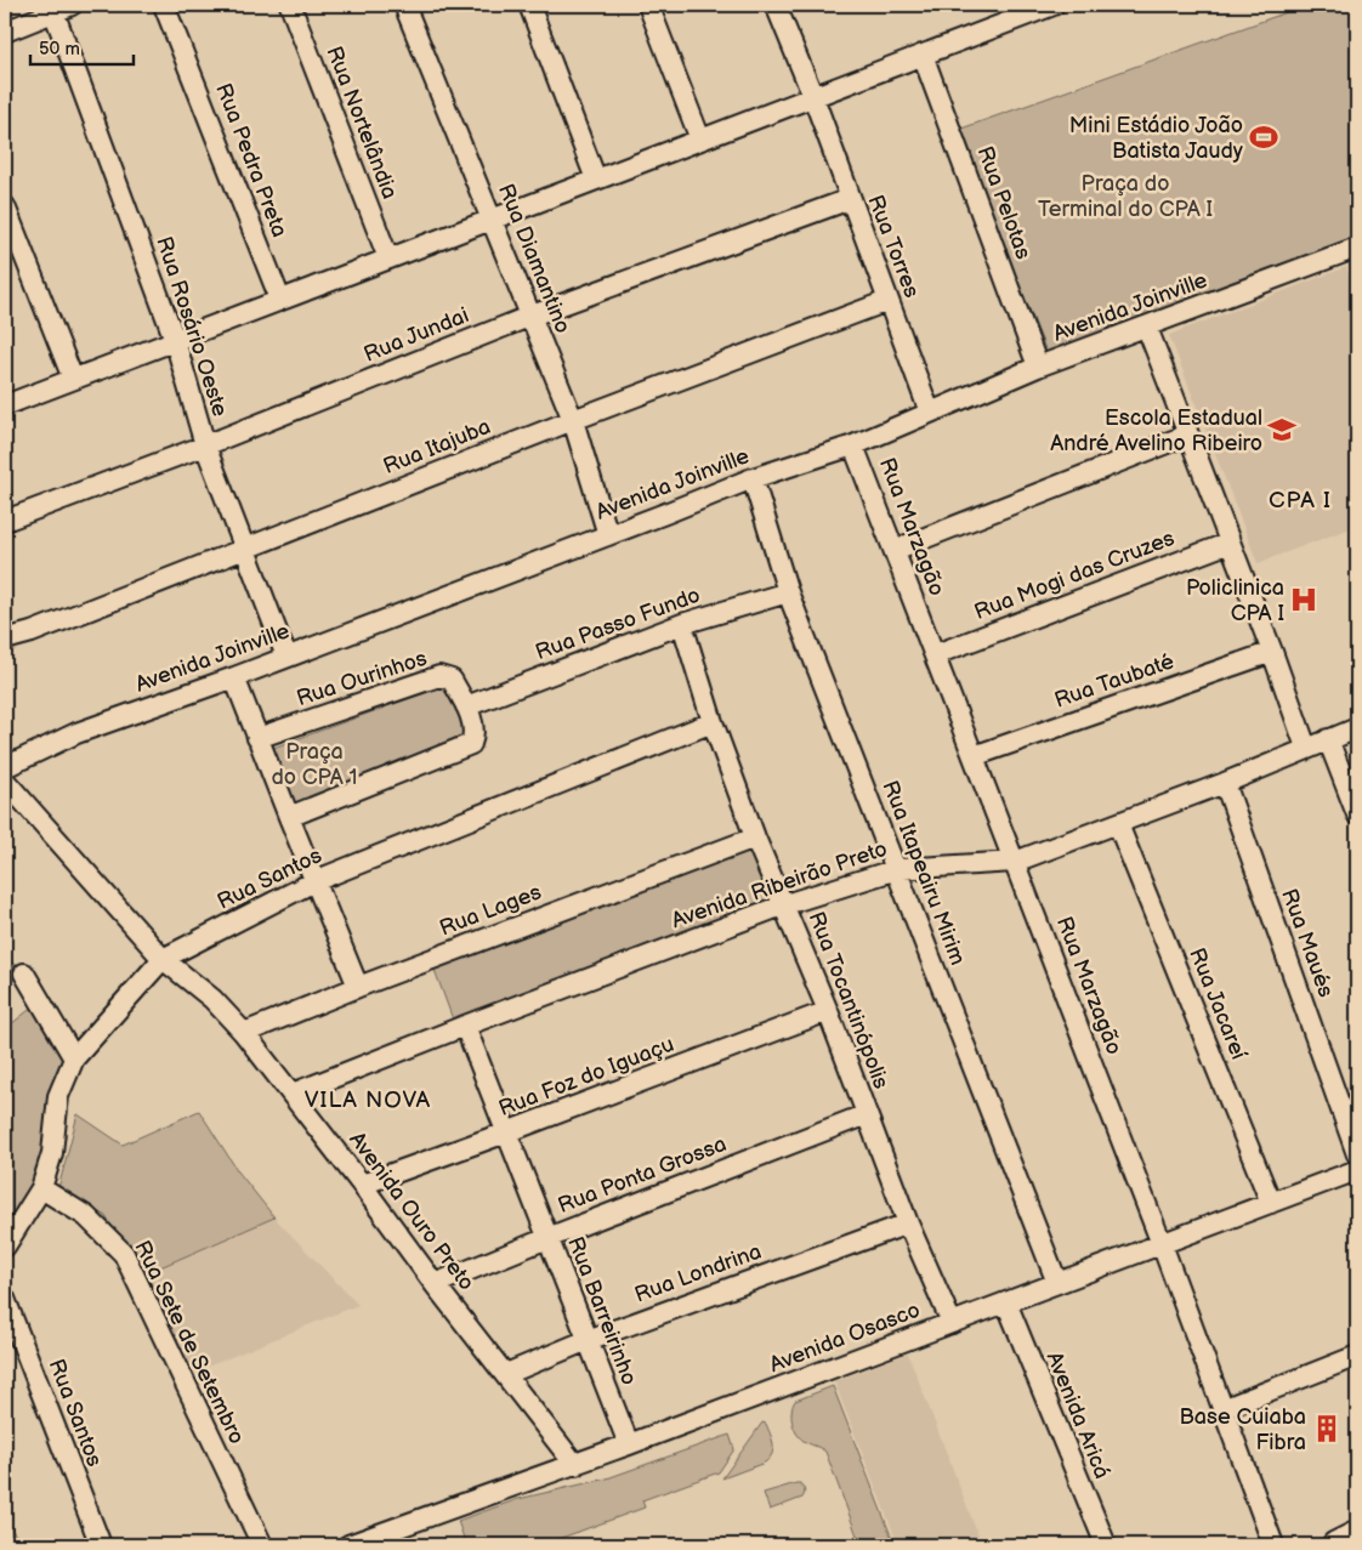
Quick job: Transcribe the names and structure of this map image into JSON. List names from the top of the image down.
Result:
{
  "streets": {
    "street": [
      "Rua Nortelândia",
      "Rua Pedra Preta",
      "Rua Pelotas",
      "Rua Torres",
      "Rua Diamantino",
      "Avenida Joinville",
      "Rua Rosário Oeste",
      "Rua Jundai",
      "Rua Itajuba",
      "Rua Marzagão",
      "Rua Mogi das Cruzes",
      "Rua Passo Fundo",
      "Rua Ourinhos",
      "Rua Taubaté",
      "Rua Itapeairu Mirim",
      "Rua Santos",
      "Avenida Ribeirão Preto",
      "Rua Lages",
      "Rua Maués",
      "Rua Tocantinópolis",
      "Rua Jacareí",
      "Rua Foz do Iguaçu",
      "Rua Ponta Grossa",
      "Avenida Ouro Preto",
      "Rua Londrina",
      "Rua Barreirinho",
      "Avenida Osasco",
      "Rua Sete de Setembro",
      "Avenida Aricá"
    ]
  },
  "crossings": [
    ["Rua Pelotas", "Avenida Joinville"],
    ["Rua Torres", "Avenida Joinville"],
    ["Rua Torres", "Rua Jundai"],
    ["Rua Torres", "Rua Itajuba"],
    ["Rua Diamantino", "Avenida Joinville"],
    ["Rua Diamantino", "Rua Jundai"],
    ["Rua Diamantino", "Rua Itajuba"],
    ["Avenida Joinville", "Rua Rosário Oeste"],
    ["Avenida Joinville", "Rua Marzagão"],
    ["Avenida Joinville", "Rua Itapeairu Mirim"],
    ["Rua Rosário Oeste", "Rua Jundai"],
    ["Rua Rosário Oeste", "Rua Itajuba"],
    ["Rua Marzagão", "Rua Mogi das Cruzes"],
    ["Rua Marzagão", "Rua Taubaté"],
    ["Rua Marzagão", "Avenida Ribeirão Preto"],
    ["Rua Marzagão", "Avenida Osasco"],
    ["Rua Passo Fundo", "Rua Ourinhos"],
    ["Rua Passo Fundo", "Rua Itapeairu Mirim"],
    ["Rua Passo Fundo", "Rua Tocantinópolis"],
    ["Rua Itapeairu Mirim", "Avenida Ribeirão Preto"],
    ["Rua Itapeairu Mirim", "Avenida Osasco"],
    ["Rua Santos", "Rua Tocantinópolis"],
    ["Rua Santos", "Avenida Ouro Preto"],
    ["Rua Santos", "Rua Sete de Setembro"],
    ["Avenida Ribeirão Preto", "Rua Maués"],
    ["Avenida Ribeirão Preto", "Rua Tocantinópolis"],
    ["Avenida Ribeirão Preto", "Rua Jacareí"],
    ["Avenida Ribeirão Preto", "Avenida Ouro Preto"],
    ["Avenida Ribeirão Preto", "Rua Barreirinho"],
    ["Rua Lages", "Rua Tocantinópolis"],
    ["Rua Lages", "Avenida Ouro Preto"],
    ["Rua Tocantinópolis", "Rua Foz do Iguaçu"],
    ["Rua Tocantinópolis", "Rua Ponta Grossa"],
    ["Rua Tocantinópolis", "Rua Londrina"],
    ["Rua Tocantinópolis", "Avenida Osasco"],
    ["Rua Jacareí", "Avenida Osasco"],
    ["Rua Foz do Iguaçu", "Avenida Ouro Preto"],
    ["Rua Foz do Iguaçu", "Rua Barreirinho"],
    ["Rua Ponta Grossa", "Avenida Ouro Preto"],
    ["Rua Ponta Grossa", "Rua Barreirinho"],
    ["Avenida Ouro Preto", "Rua Londrina"],
    ["Avenida Ouro Preto", "Avenida Osasco"],
    ["Rua Londrina", "Rua Barreirinho"],
    ["Rua Barreirinho", "Avenida Osasco"],
    ["Avenida Osasco", "Avenida Aricá"]
  ],
  "districts": ["CPA I", "VILA NOVA"],
  "parks": ["Praça do Terminal do CPA I", "Praça do CPA 1"],
  "places": {
    "sports": ["Mini Estádio João Batista Jaudy"],
    "school or university": ["Escola Estadual André Avelino Ribeiro"],
    "hospital": ["Policlinica CPA I"],
    "building": ["Base Cuiaba Fibra"]
  },
  "scale_bar": "50 m"
}
